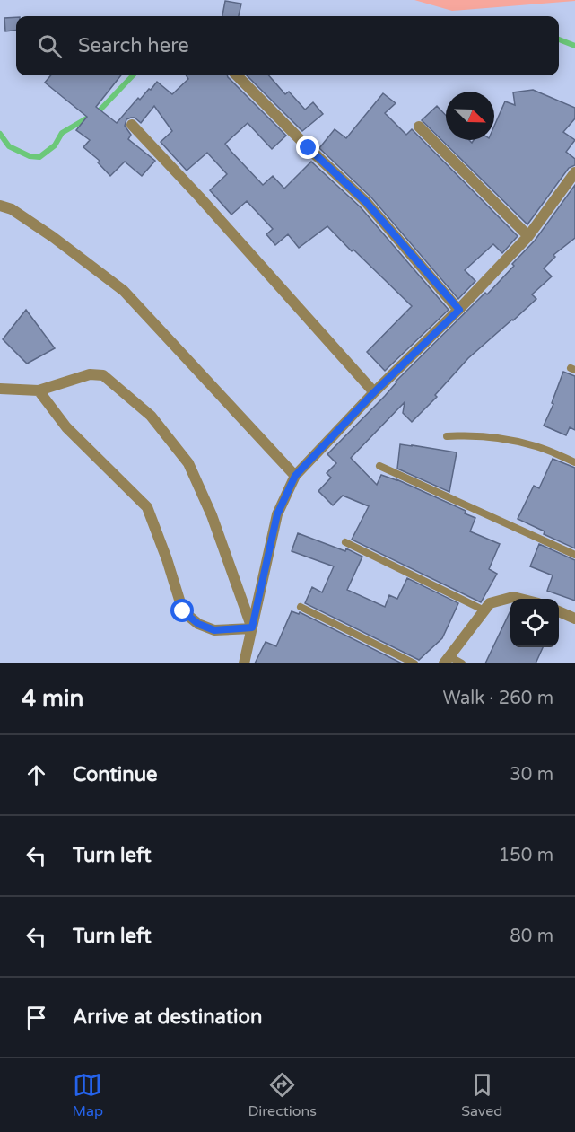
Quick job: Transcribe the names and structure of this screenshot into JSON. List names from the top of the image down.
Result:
{
  "north": "bottom right",
  "page": {
    "search": "Search here",
    "heading": ["4 min", "Walk · 260 m"],
    "list": [
      ["Continue", "30 m"],
      ["Turn left", "150 m"],
      ["Turn left", "80 m"],
      "Arrive at destination"
    ],
    "nav": ["Map", "Directions", "Saved"]
  }
}
